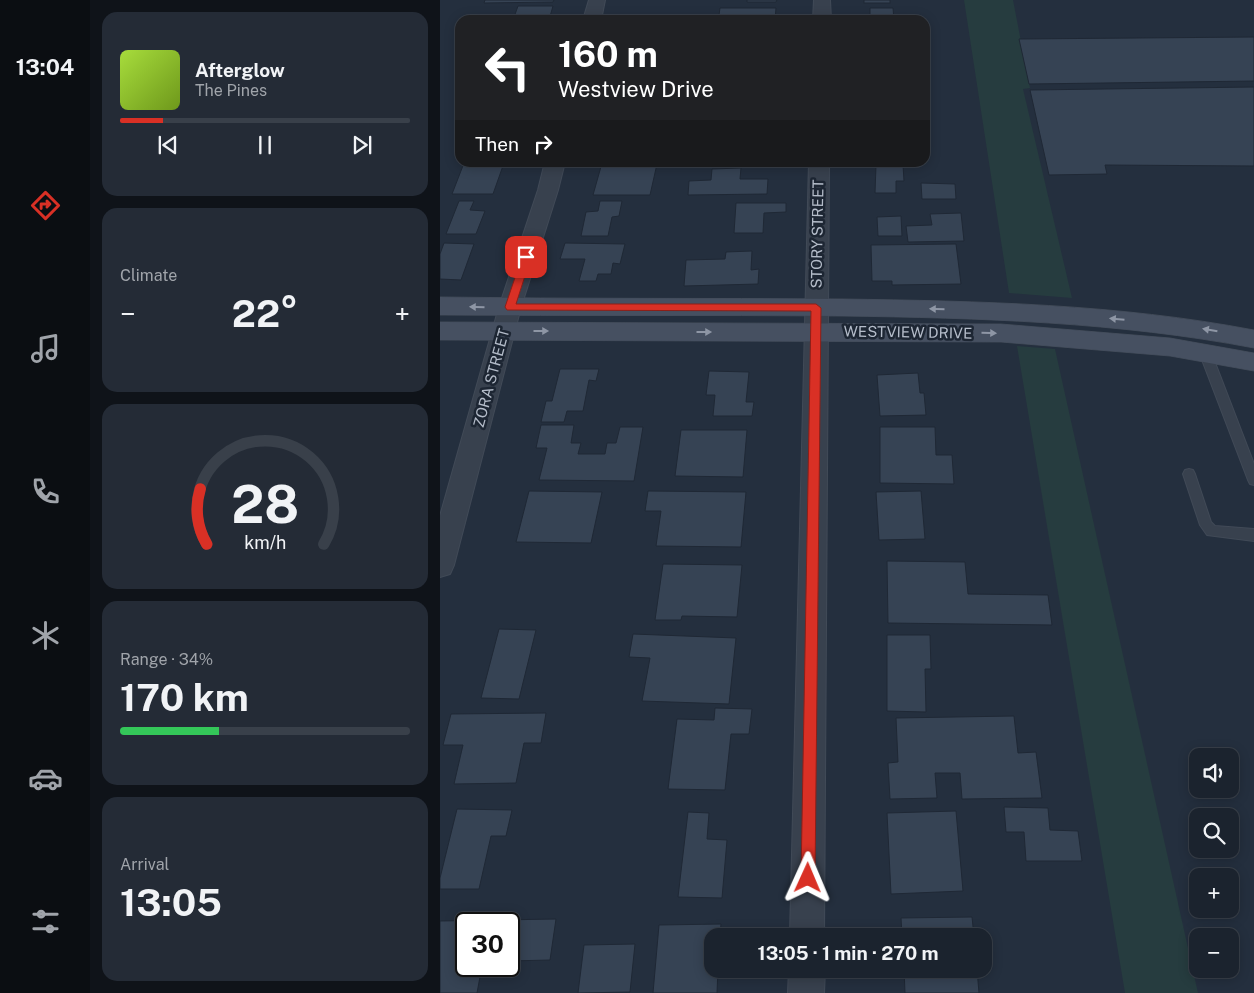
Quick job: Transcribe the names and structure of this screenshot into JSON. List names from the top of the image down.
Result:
{
  "streets": {
    "main road": ["WESTVIEW DRIVE"],
    "street": ["STORY STREET", "ZORA STREET"]
  },
  "crossings": [
    ["STORY STREET", "WESTVIEW DRIVE"],
    ["WESTVIEW DRIVE", "ZORA STREET"]
  ],
  "page": {
    "tabs": "13:04",
    "turn": ["160 m", "Westview Drive"],
    "song": ["Afterglow", "The Pines"],
    "then": "Then",
    "tile": [
      "Climate",
      ["Range · 34%", "170 km"],
      ["Arrival", "13:05"]
    ],
    "heat": ["−", "22°", "+"],
    "map_buttons": ["+", "−"],
    "limit": "30",
    "trip": "13:05 · 1 min · 270 m",
    "gauge": ["28", "km/h"]
  }
}
